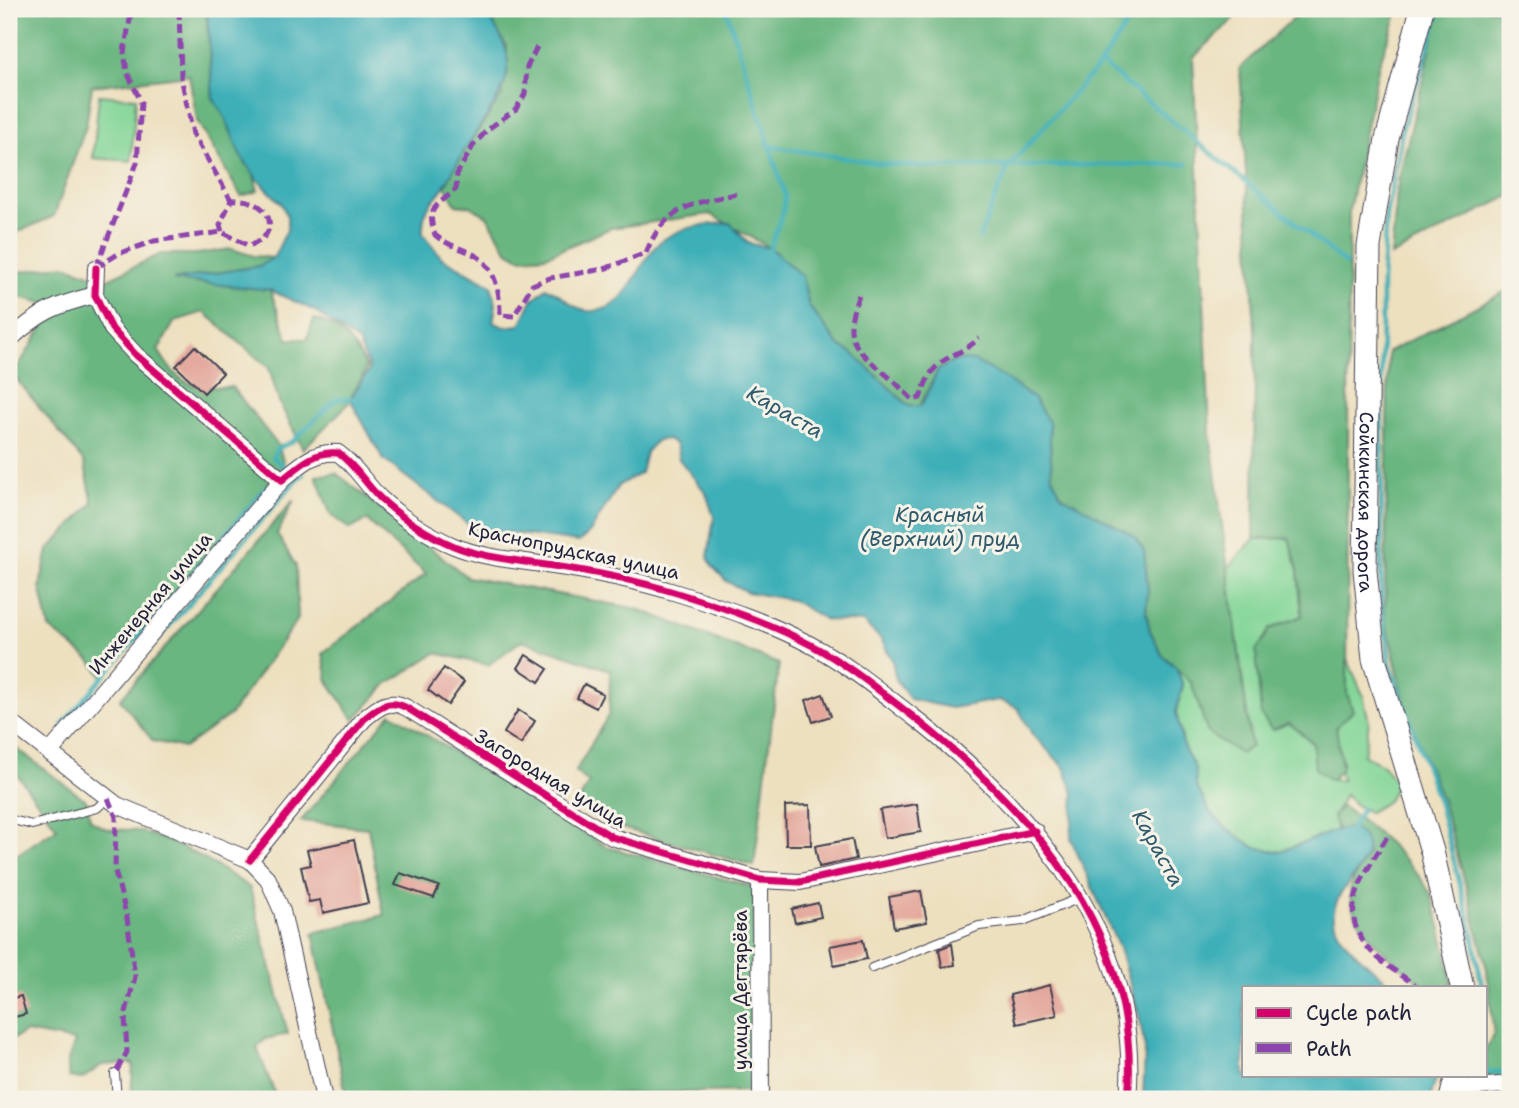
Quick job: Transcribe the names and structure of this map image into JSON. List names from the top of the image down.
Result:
{
  "streets": {
    "main road": ["Сойкинская дорога"],
    "street": [
      "Краснопрудская улица",
      "Инженерная улица",
      "Загородная улица",
      "улица Дегтярёва"
    ]
  },
  "crossings": [
    ["Краснопрудская улица", "Инженерная улица"],
    ["Краснопрудская улица", "Загородная улица"],
    ["Загородная улица", "улица Дегтярёва"]
  ],
  "water": ["Караста", "Красный (Верхний) пруд"],
  "legend": ["Cycle path", "Path"]
}
